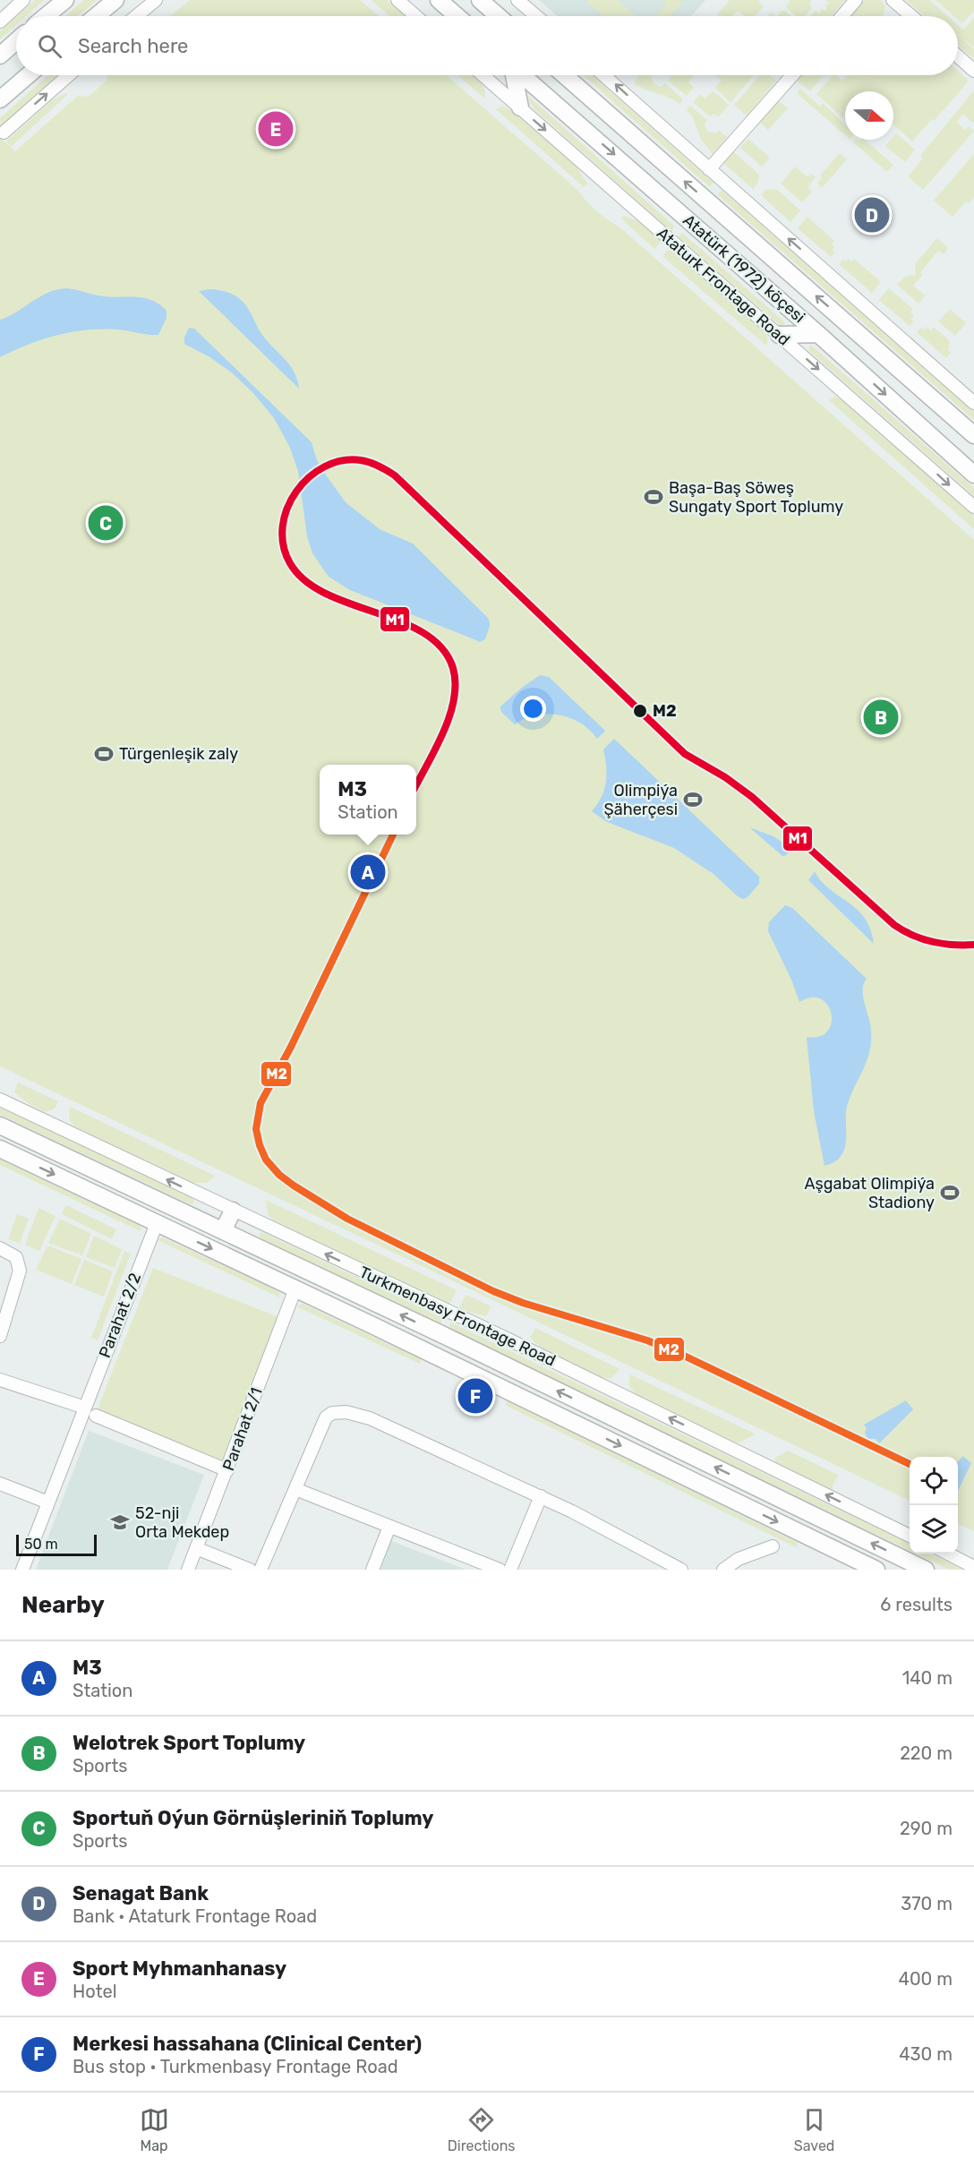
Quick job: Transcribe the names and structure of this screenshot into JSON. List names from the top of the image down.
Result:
{
  "streets": {
    "main road": ["Atatürk (1972) köçesi"],
    "street": [
      "Ataturk Frontage Road",
      "Parahat 2/2",
      "Turkmenbasy Frontage Road",
      "Parahat 2/1"
    ]
  },
  "one_way": ["Turkmenbasy Frontage Road"],
  "places": {
    "sports": [
      "Başa-Baş Söweş Sungaty Sport Toplumy",
      "Türgenleşik zaly",
      "Olimpiýa Şäherçesi",
      "Aşgabat Olimpiýa Stadiony"
    ],
    "other": ["M2"],
    "school or university": ["52-nji Orta Mekdep"]
  },
  "lines": ["transit line M1", "transit line M2"],
  "scale_bar": "50 m",
  "north": "right",
  "page": {
    "search": "Search here",
    "pins": [
      "E",
      "D",
      "C",
      "B",
      "A",
      "F"
    ],
    "popup": ["M3", "Station"],
    "scale": "50 m",
    "heading": ["Nearby", "6 results"],
    "list": [
      {
        "mark": "A",
        "name": "M3",
        "note": "Station",
        "value": "140 m"
      },
      {
        "mark": "B",
        "name": "Welotrek Sport Toplumy",
        "note": "Sports",
        "value": "220 m"
      },
      {
        "mark": "C",
        "name": "Sportuň Oýun Görnüşleriniň Toplumy",
        "note": "Sports",
        "value": "290 m"
      },
      {
        "mark": "D",
        "name": "Senagat Bank",
        "note": "Bank · Ataturk Frontage Road",
        "value": "370 m"
      },
      {
        "mark": "E",
        "name": "Sport Myhmanhanasy",
        "note": "Hotel",
        "value": "400 m"
      },
      {
        "mark": "F",
        "name": "Merkesi hassahana (Clinical Center)",
        "note": "Bus stop · Turkmenbasy Frontage Road",
        "value": "430 m"
      }
    ],
    "nav": ["Map", "Directions", "Saved"]
  }
}
